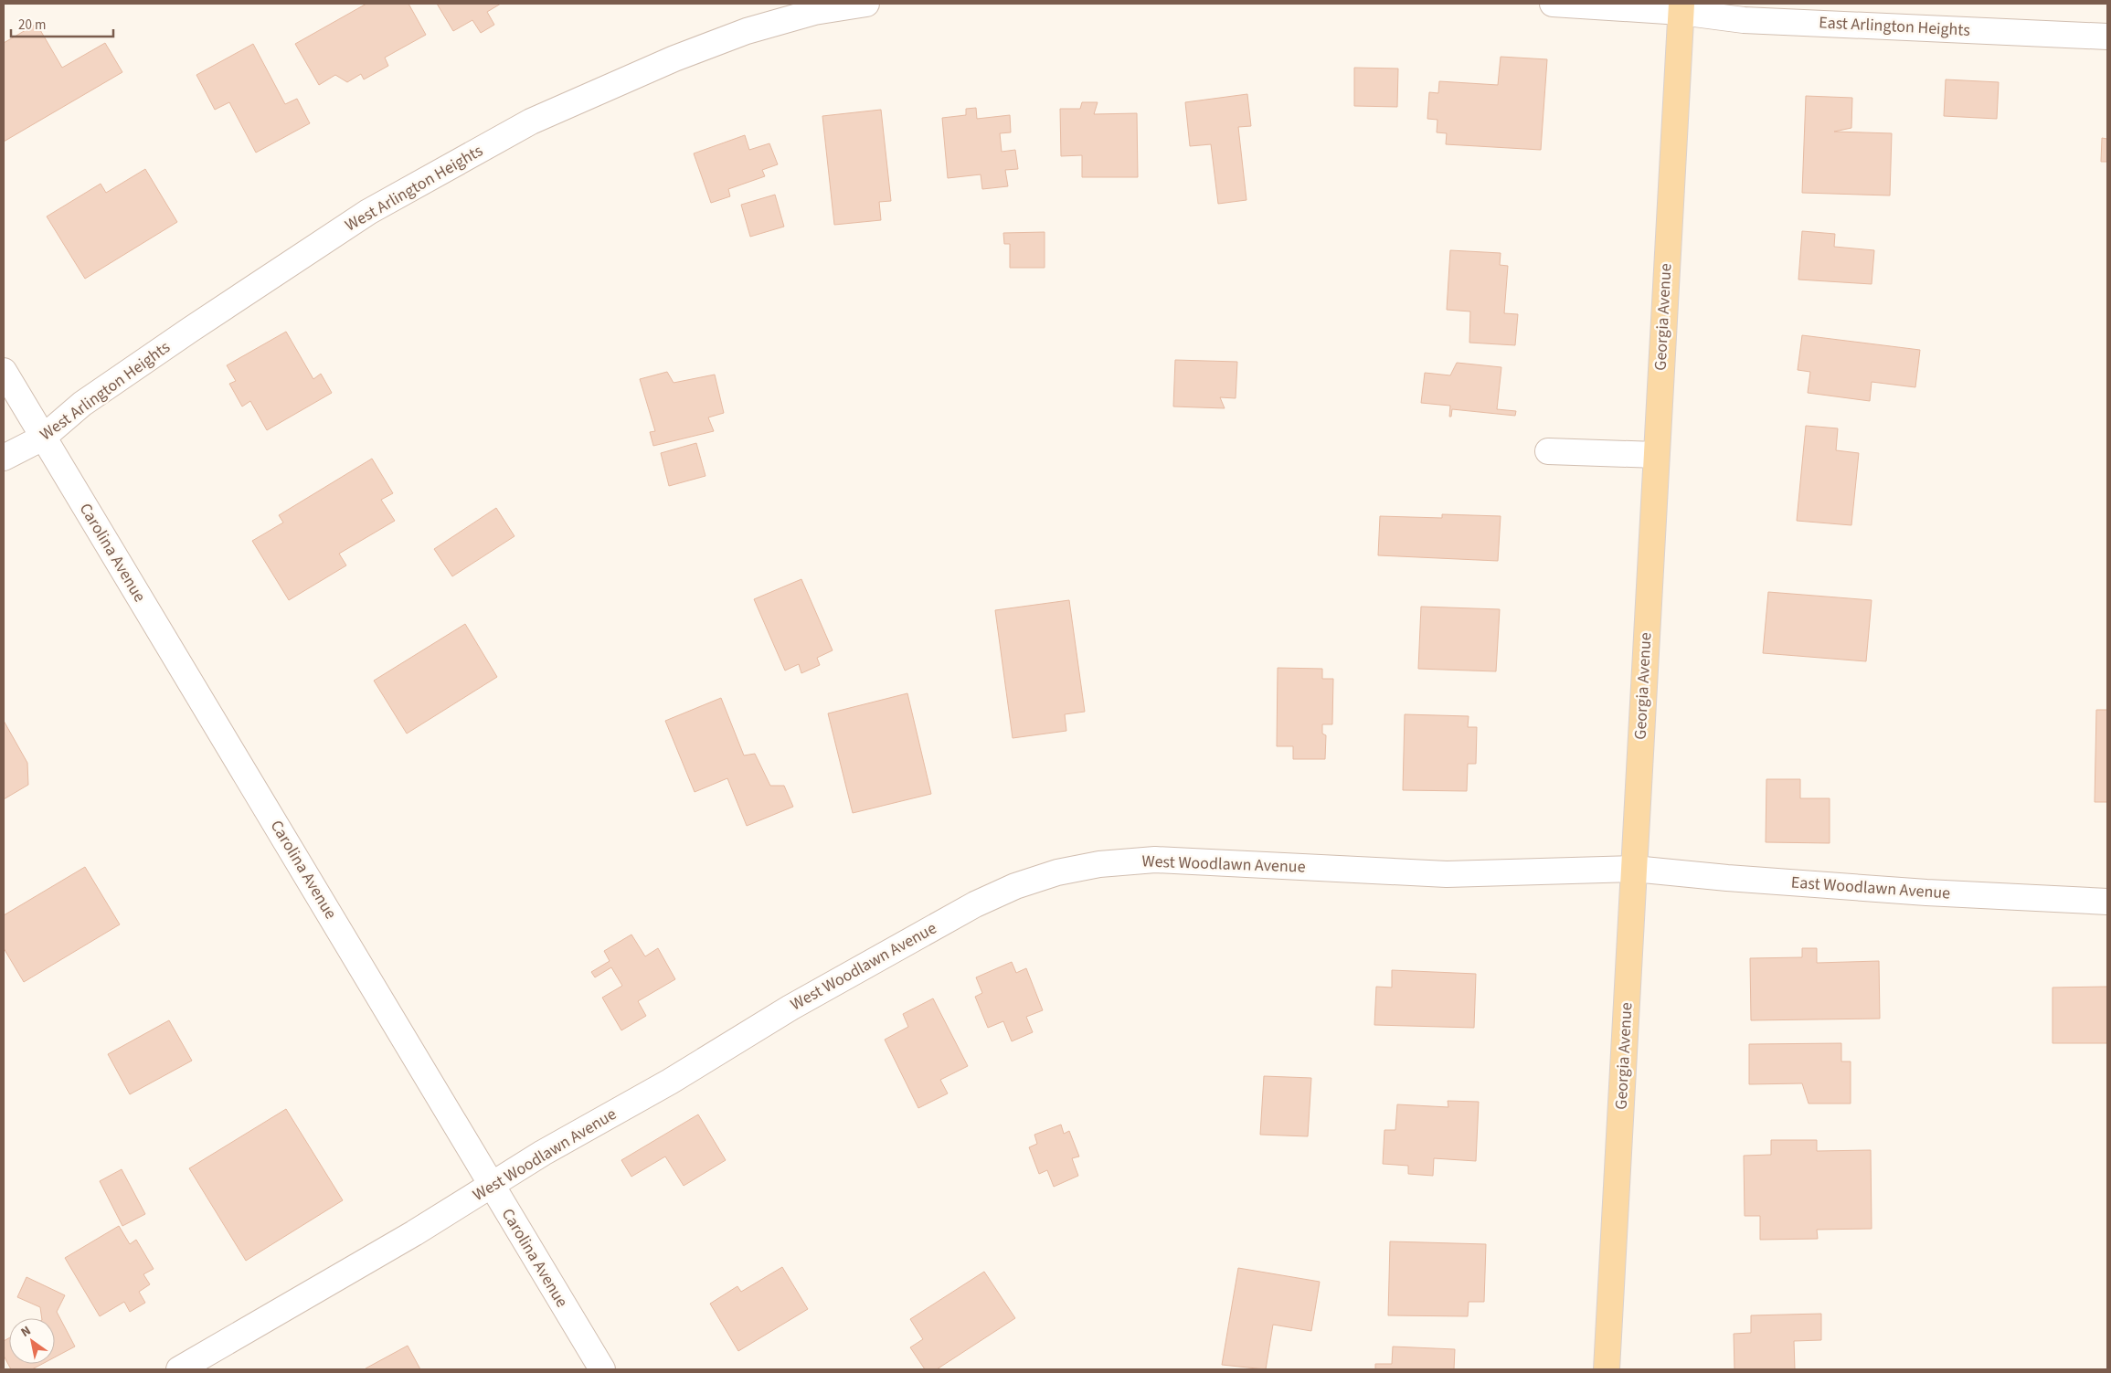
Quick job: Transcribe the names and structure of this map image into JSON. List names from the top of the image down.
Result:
{
  "streets": {
    "main road": ["Georgia Avenue"],
    "street": [
      "East Arlington Heights",
      "West Arlington Heights",
      "Carolina Avenue",
      "West Woodlawn Avenue",
      "East Woodlawn Avenue"
    ]
  },
  "crossings": [
    ["East Arlington Heights", "Georgia Avenue"],
    ["West Arlington Heights", "Carolina Avenue"],
    ["Georgia Avenue", "West Woodlawn Avenue"],
    ["Georgia Avenue", "East Woodlawn Avenue"],
    ["Carolina Avenue", "West Woodlawn Avenue"],
    ["West Woodlawn Avenue", "East Woodlawn Avenue"]
  ],
  "scale_bar": "20 m",
  "north": "top left"
}
